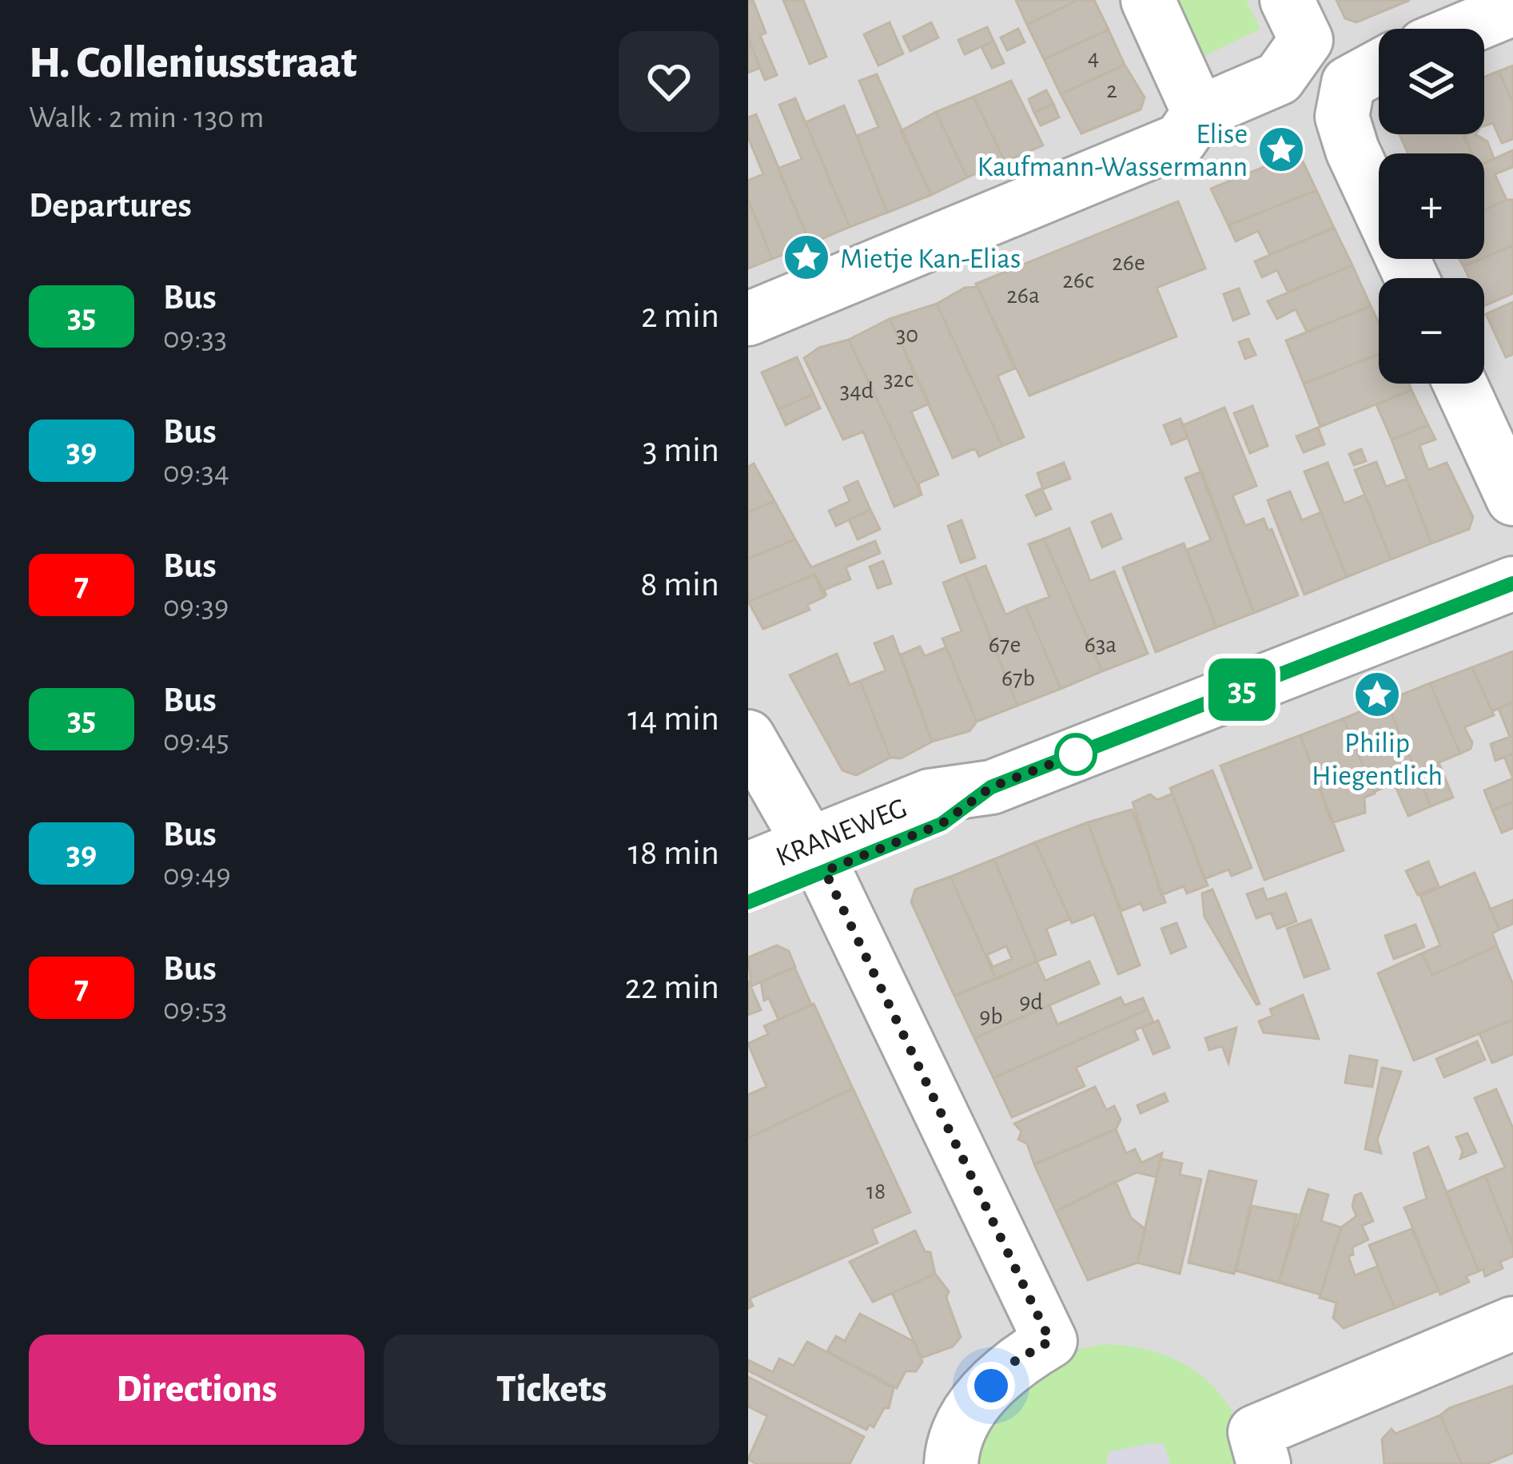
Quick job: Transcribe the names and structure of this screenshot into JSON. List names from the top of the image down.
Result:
{
  "streets": {
    "street": ["KRANEWEG"]
  },
  "places": {
    "place": ["Elise Kaufmann-Wassermann", "Mietje Kan-Elias", "Philip Hiegentlich"]
  },
  "lines": ["bus line 35"],
  "house_numbers": [
    "4",
    "2",
    "26e",
    "26c",
    "26a",
    "30",
    "32c",
    "34d",
    "67e",
    "63a",
    "67b",
    "9d",
    "9b",
    "18"
  ],
  "page": {
    "heading": [
      ["H. Colleniusstraat", "Walk · 2 min · 130 m"],
      "Departures"
    ],
    "on_map": "35",
    "map_buttons": ["+", "−"],
    "list": [
      {
        "mark": "35",
        "name": "Bus",
        "note": "09:33",
        "value": "2 min"
      },
      {
        "mark": "39",
        "name": "Bus",
        "note": "09:34",
        "value": "3 min"
      },
      {
        "mark": "7",
        "name": "Bus",
        "note": "09:39",
        "value": "8 min"
      },
      {
        "mark": "35",
        "name": "Bus",
        "note": "09:45",
        "value": "14 min"
      },
      {
        "mark": "39",
        "name": "Bus",
        "note": "09:49",
        "value": "18 min"
      },
      {
        "mark": "7",
        "name": "Bus",
        "note": "09:53",
        "value": "22 min"
      }
    ],
    "buttons": ["Directions", "Tickets"]
  }
}
